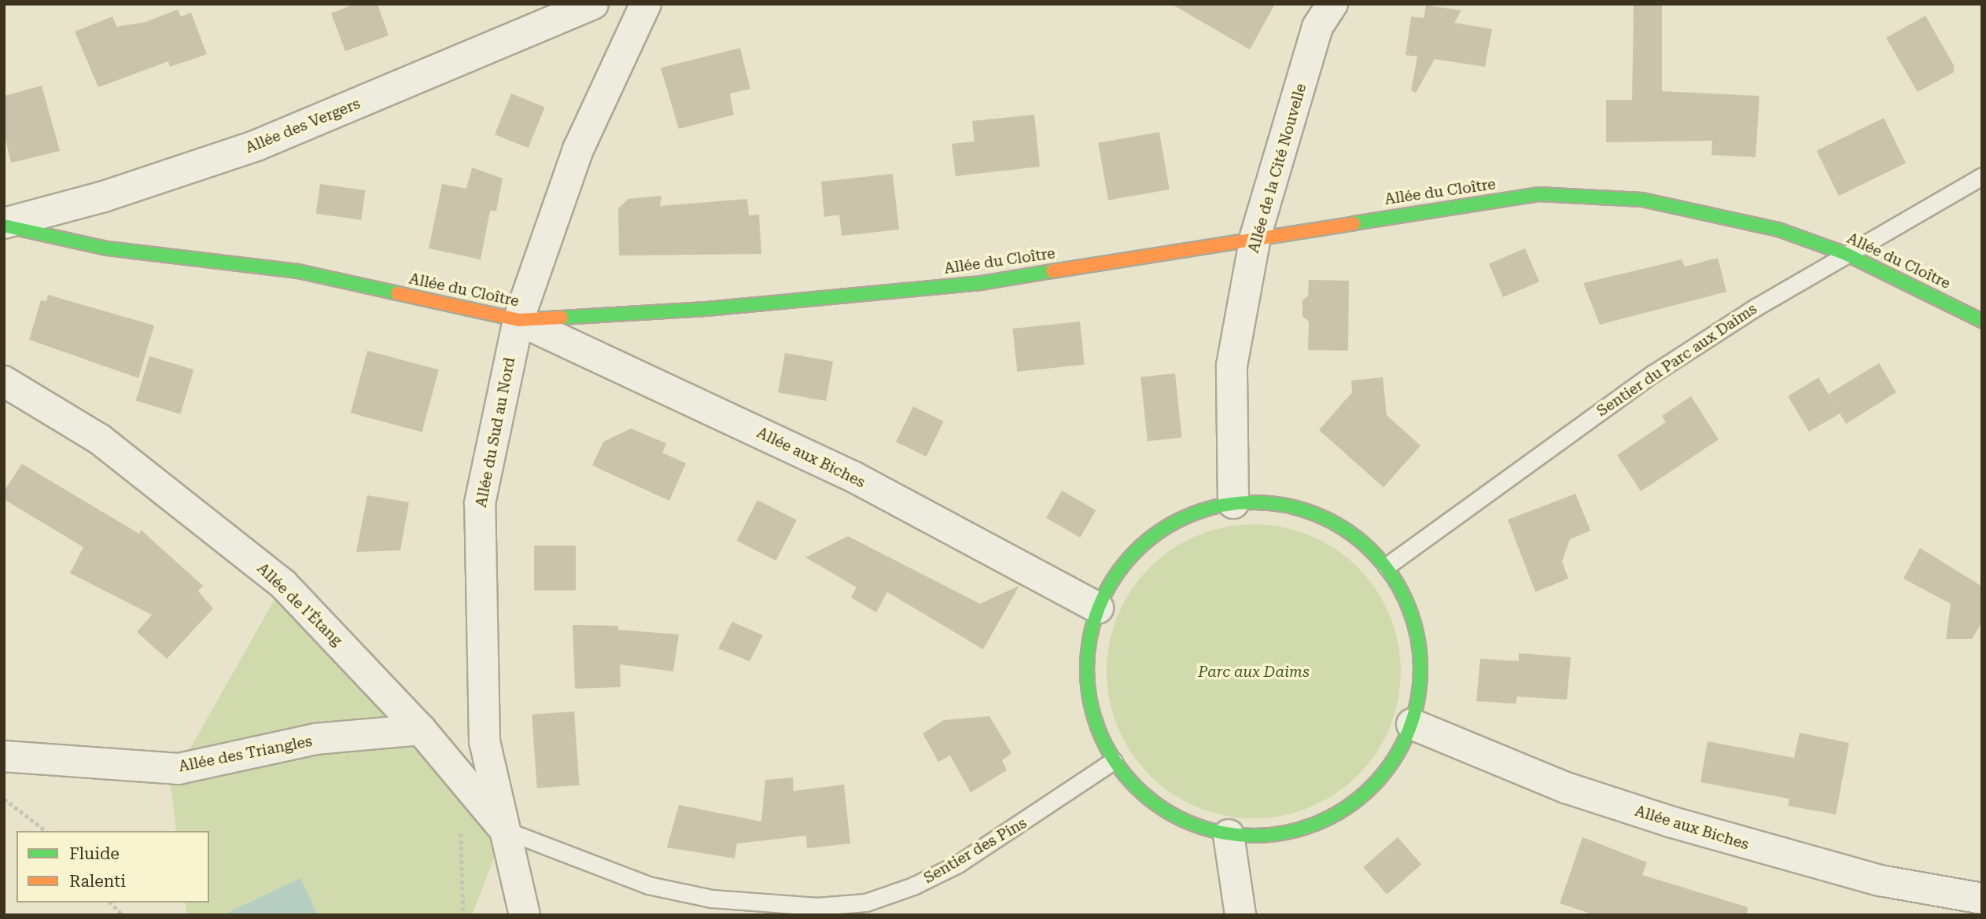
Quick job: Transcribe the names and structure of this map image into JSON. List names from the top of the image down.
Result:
{
  "streets": {
    "street": [
      "Allée des Vergers",
      "Allée de la Cité Nouvelle",
      "Allée du Cloître",
      "Allée du Sud au Nord",
      "Allée aux Biches",
      "Allée de l'Étang",
      "Allée des Triangles"
    ],
    "lane": ["Sentier du Parc aux Daims", "Sentier des Pins"]
  },
  "crossings": [
    ["Allée des Vergers", "Allée du Cloître"],
    ["Allée de la Cité Nouvelle", "Allée du Cloître"],
    ["Allée du Cloître", "Sentier du Parc aux Daims"],
    ["Allée du Cloître", "Allée du Sud au Nord"],
    ["Allée du Cloître", "Allée aux Biches"],
    ["Allée du Sud au Nord", "Allée aux Biches"],
    ["Allée du Sud au Nord", "Allée de l'Étang"],
    ["Allée du Sud au Nord", "Sentier des Pins"],
    ["Allée de l'Étang", "Allée des Triangles"],
    ["Allée de l'Étang", "Sentier des Pins"]
  ],
  "parks": ["Parc aux Daims"],
  "legend": ["Fluide", "Ralenti"]
}
